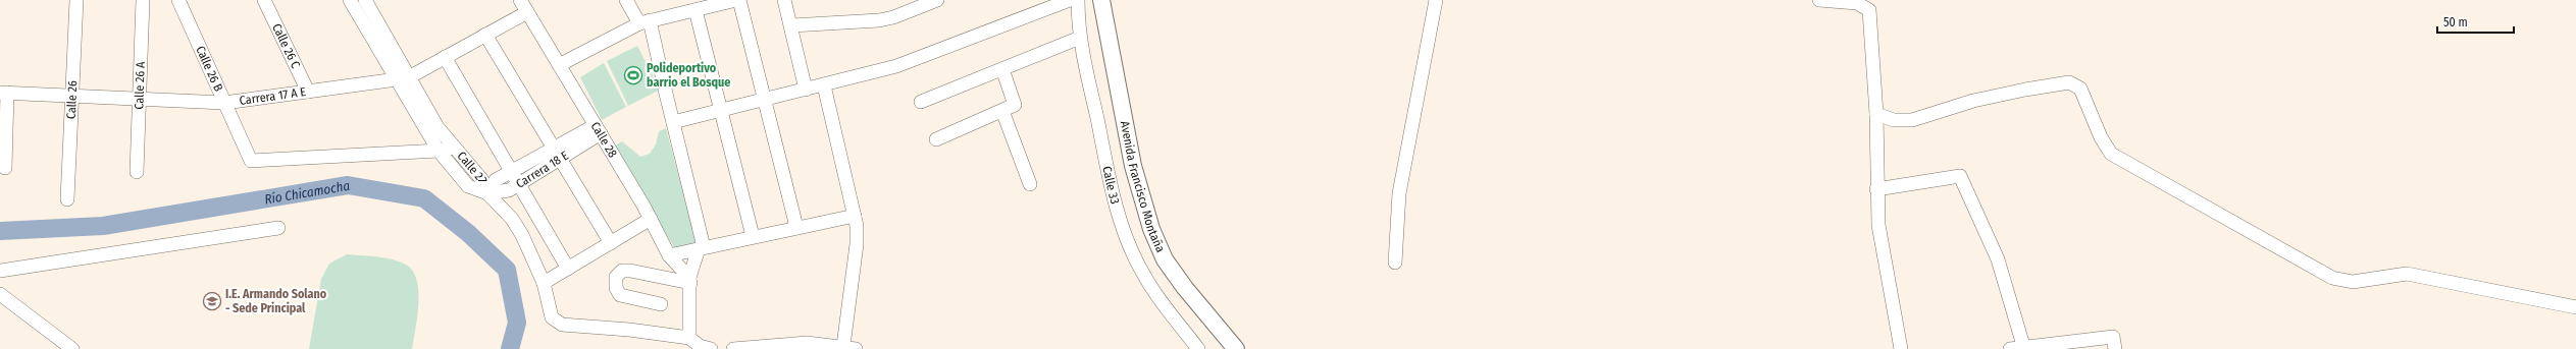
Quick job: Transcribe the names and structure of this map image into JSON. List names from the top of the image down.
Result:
{
  "streets": {
    "main road": ["Avenida Francisco Montaña"],
    "street": [
      "Calle 26 C",
      "Calle 26 B",
      "Calle 26 A",
      "Carrera 17 A E",
      "Calle 26",
      "Calle 28",
      "Calle 27",
      "Carrera 18 E",
      "Calle 33"
    ]
  },
  "crossings": [
    ["Calle 26 C", "Carrera 17 A E"],
    ["Calle 26 B", "Carrera 17 A E"],
    ["Calle 26 B", "Calle 27"],
    ["Calle 26 A", "Carrera 17 A E"],
    ["Carrera 17 A E", "Calle 26"],
    ["Carrera 17 A E", "Calle 28"],
    ["Carrera 17 A E", "Calle 27"],
    ["Calle 28", "Carrera 18 E"],
    ["Calle 27", "Carrera 18 E"]
  ],
  "water": ["Río Chicamocha"],
  "places": {
    "sports": ["Polideportivo barrio el Bosque"],
    "school or university": ["I.E. Armando Solano - Sede Principal"]
  },
  "scale_bar": "50 m"
}
